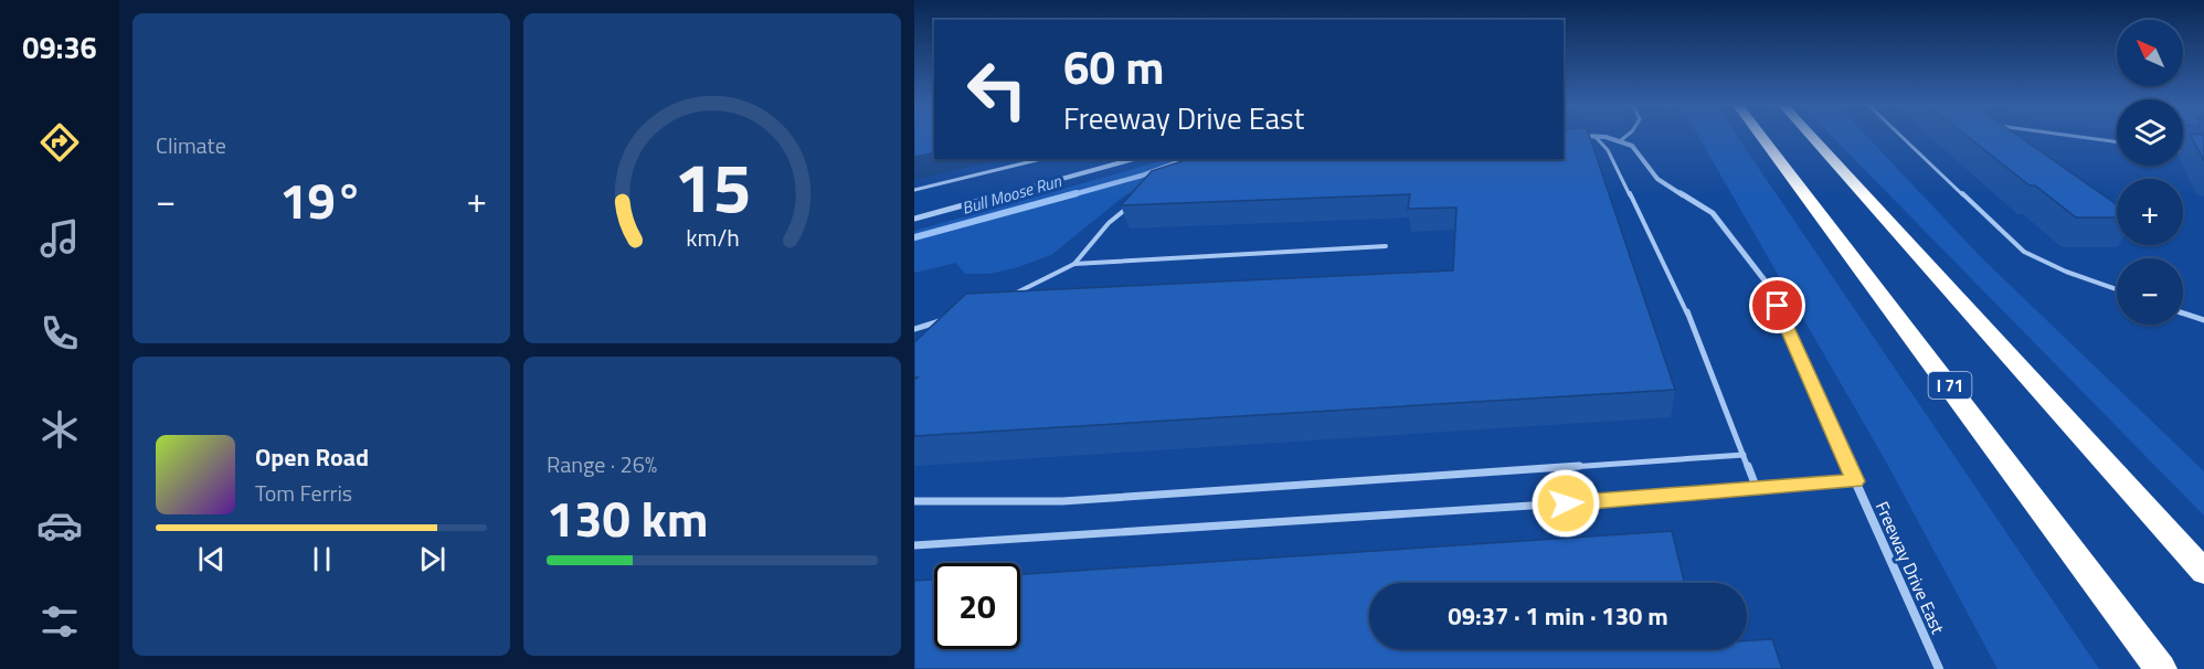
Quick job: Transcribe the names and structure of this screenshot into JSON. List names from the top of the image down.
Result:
{
  "streets": {
    "highway": ["I 71"],
    "street": ["Freeway Drive East"]
  },
  "water": ["Bull Moose Run"],
  "north": "top left",
  "page": {
    "tabs": "09:36",
    "tile": [
      "Climate",
      ["Range · 26%", "130 km"]
    ],
    "map_buttons": ["+", "−"],
    "turn": ["60 m", "Freeway Drive East"],
    "heat": ["−", "19°", "+"],
    "song": ["Open Road", "Tom Ferris"],
    "limit": "20",
    "trip": "09:37 · 1 min · 130 m",
    "gauge": ["15", "km/h"]
  }
}
